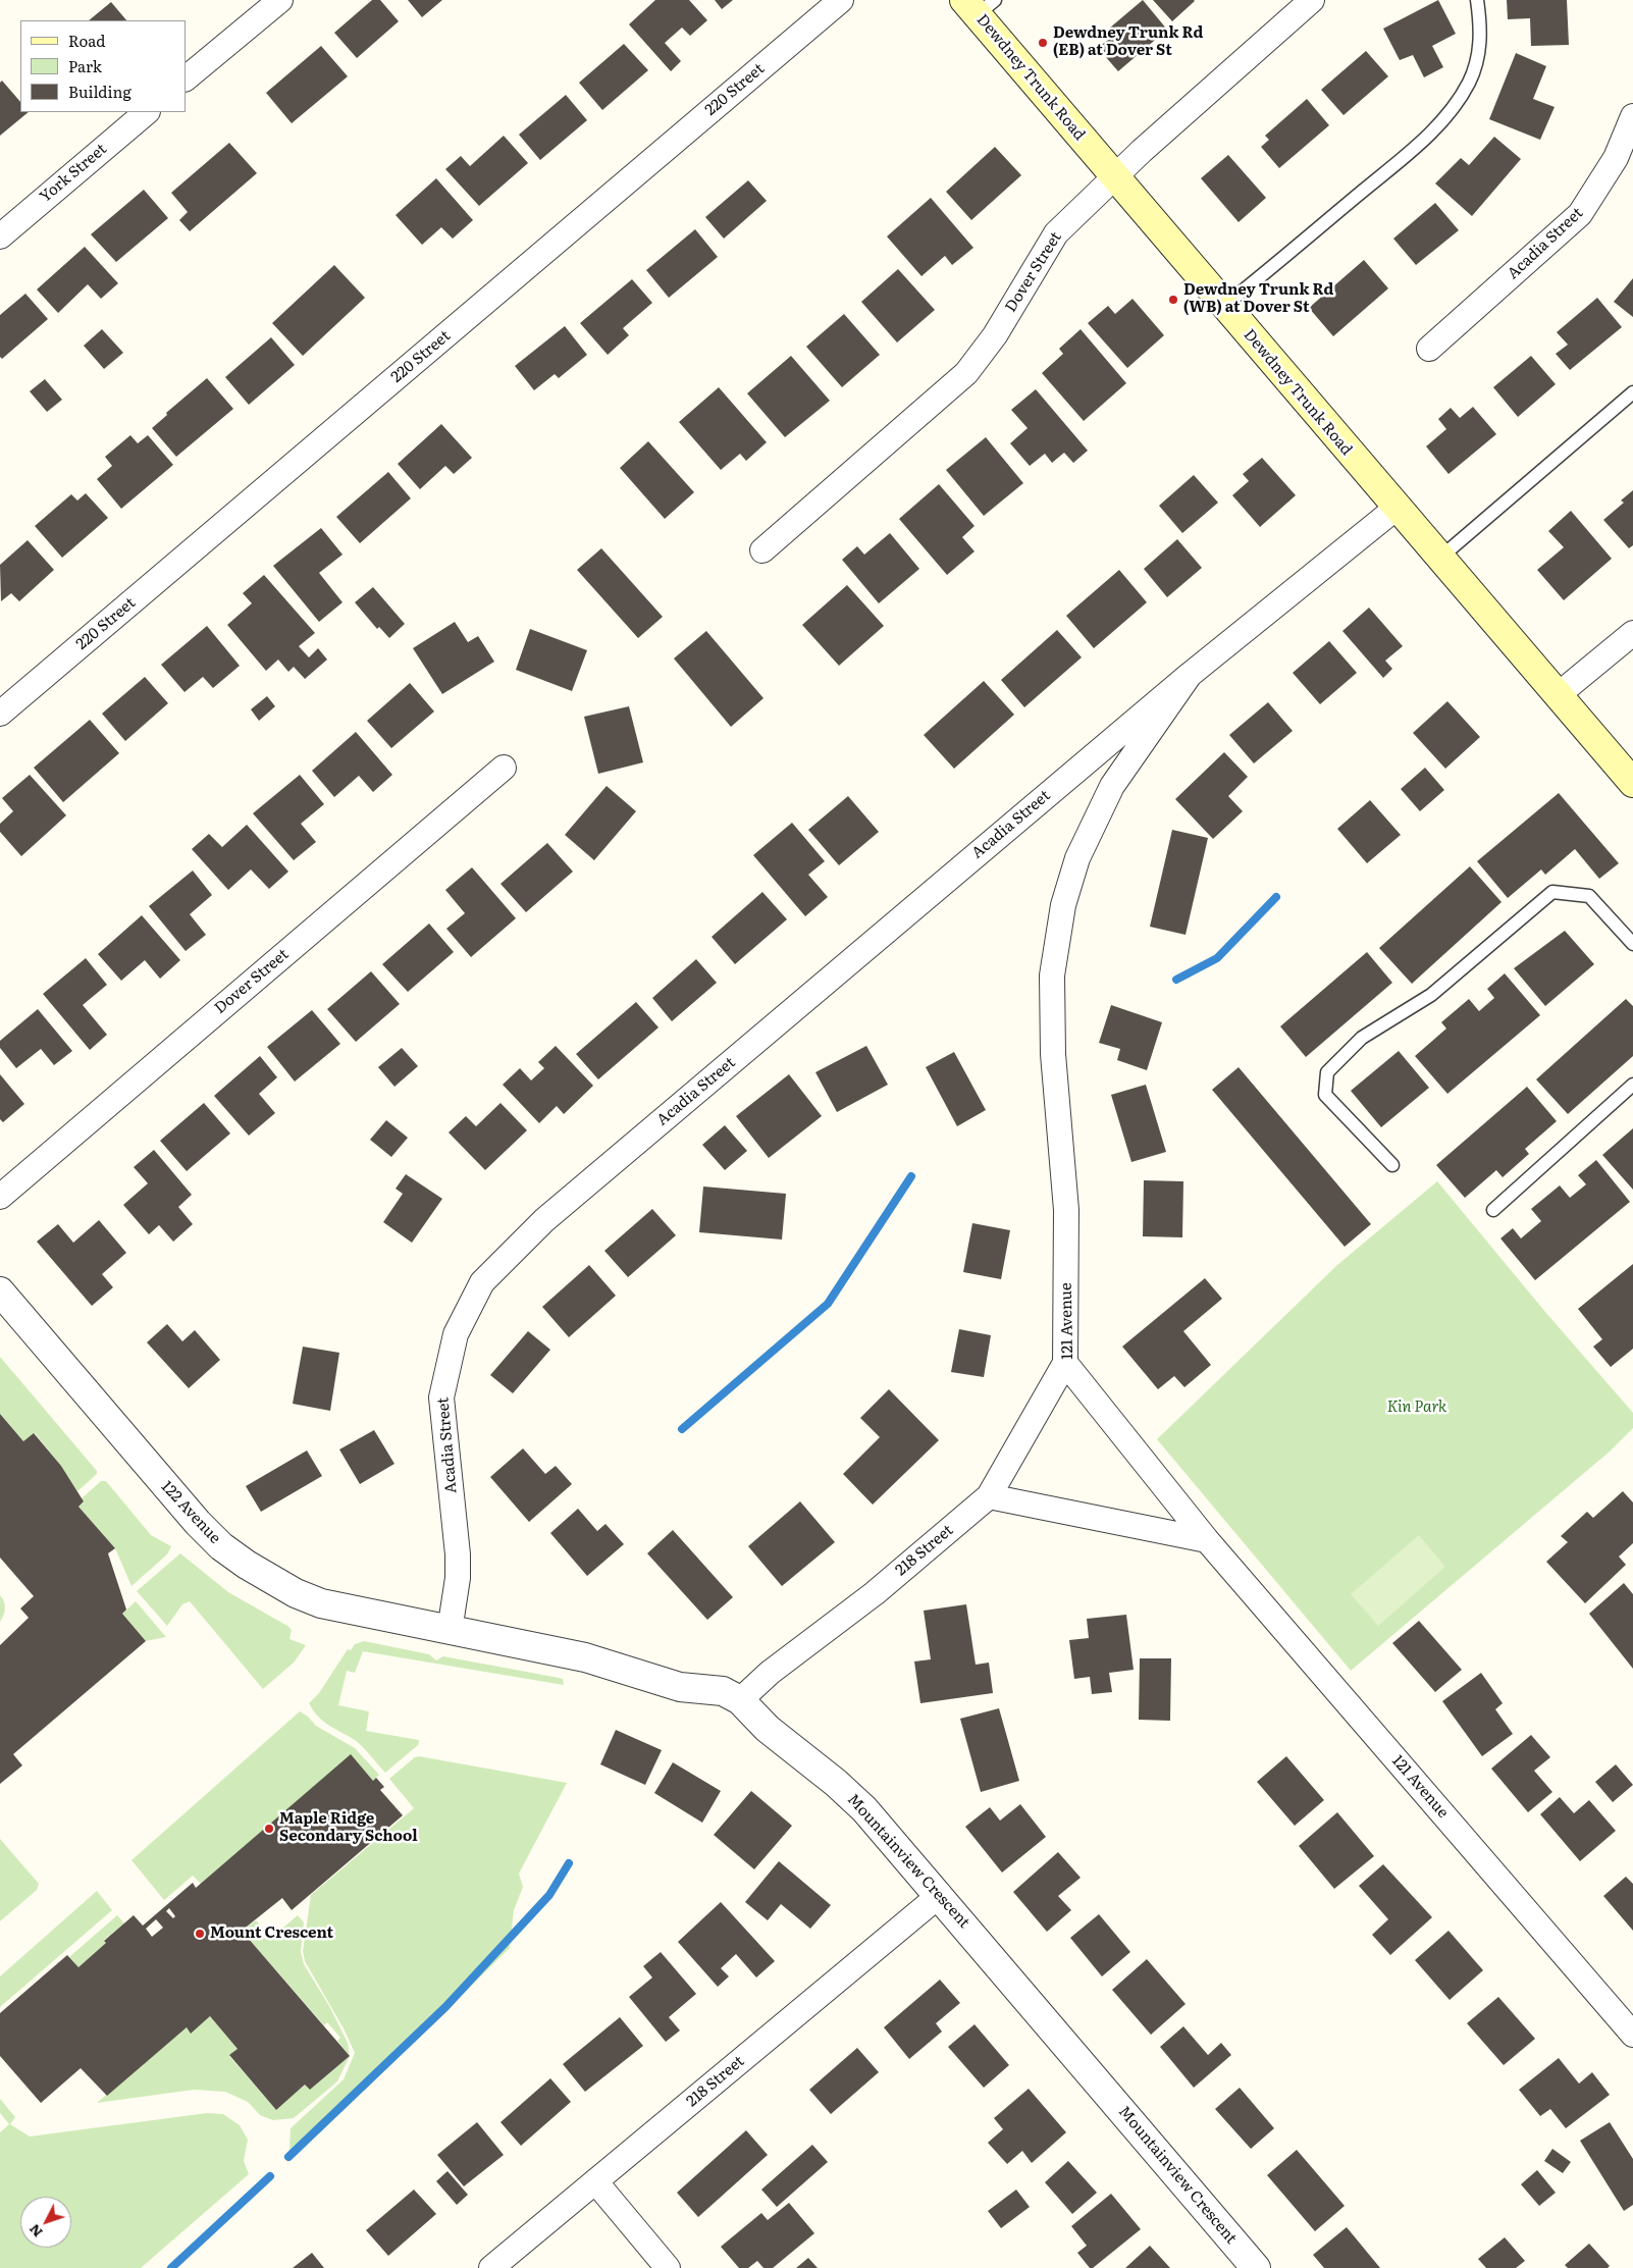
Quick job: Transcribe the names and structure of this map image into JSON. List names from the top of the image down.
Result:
{
  "streets": {
    "main road": ["Dewdney Trunk Road"],
    "street": [
      "220 Street",
      "York Street",
      "Acadia Street",
      "Dover Street",
      "121 Avenue",
      "122 Avenue",
      "218 Street",
      "Mountainview Crescent"
    ]
  },
  "crossings": [
    ["Dewdney Trunk Road", "Acadia Street"],
    ["Dewdney Trunk Road", "Dover Street"],
    ["Acadia Street", "121 Avenue"],
    ["Acadia Street", "122 Avenue"],
    ["Acadia Street", "Mountainview Crescent"],
    ["121 Avenue", "218 Street"],
    ["122 Avenue", "Mountainview Crescent"],
    ["218 Street", "Mountainview Crescent"]
  ],
  "parks": ["Kin Park"],
  "places": [
    "Dewdney Trunk Rd (EB) at Dover St",
    "Dewdney Trunk Rd (WB) at Dover St",
    "Maple Ridge Secondary School",
    "Mount Crescent"
  ],
  "legend": ["Road", "Park", "Building"],
  "north": "bottom left"
}
